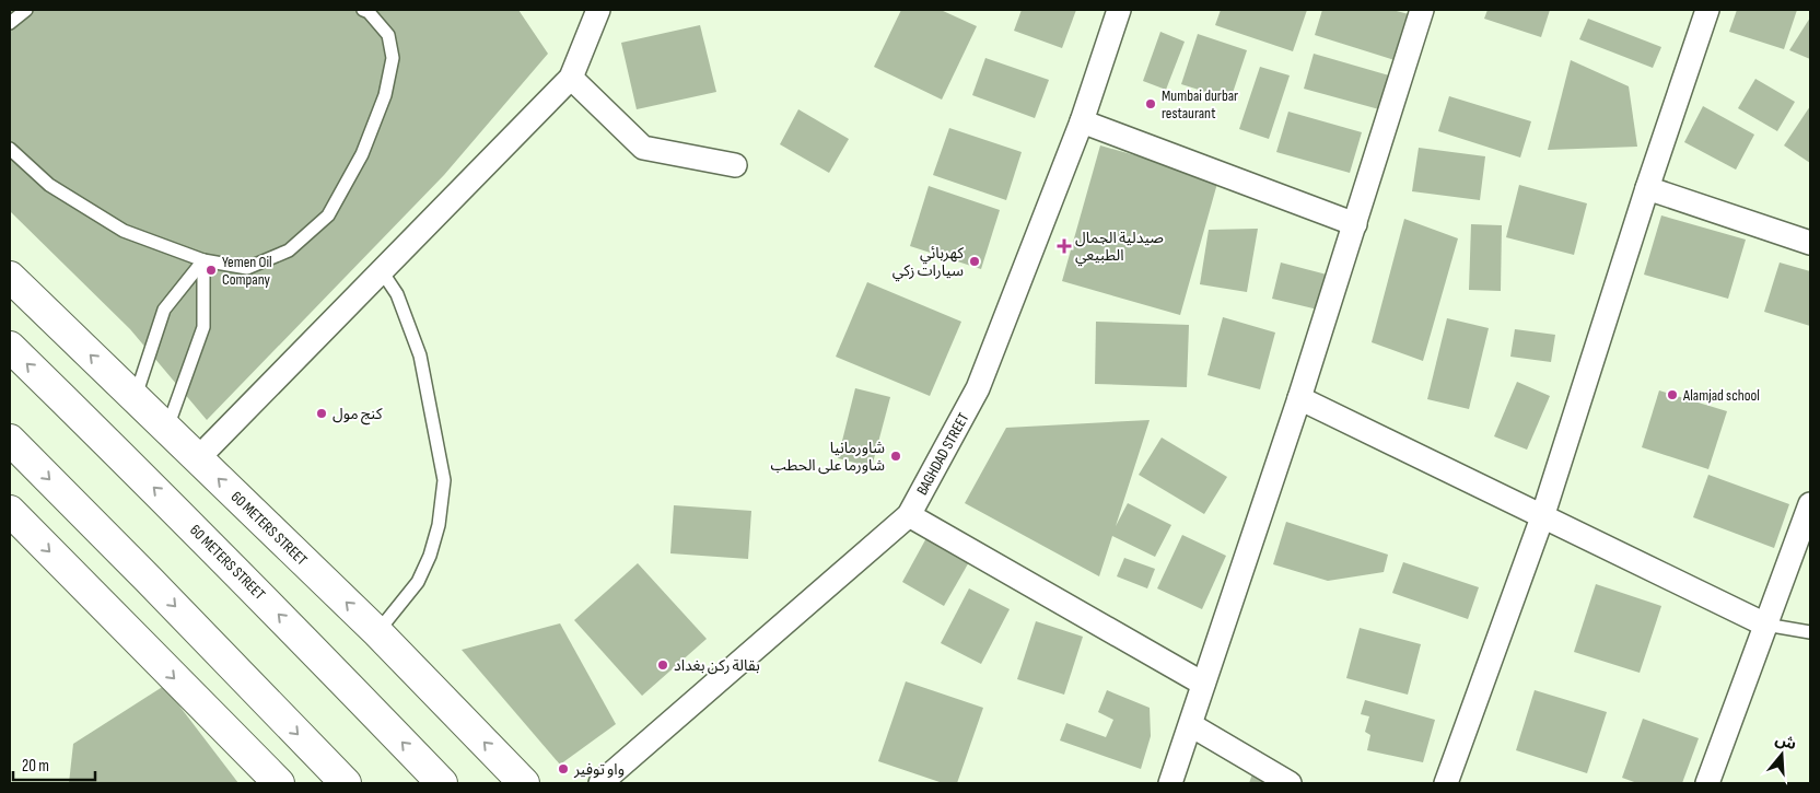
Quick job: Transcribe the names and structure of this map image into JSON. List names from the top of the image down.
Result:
{
  "streets": {
    "main road": ["60 METERS STREET"],
    "street": ["BAGHDAD STREET"]
  },
  "places": {
    "other": [
      "Mumbai durbar restaurant",
      "كهربائي سيارات زكي",
      "Yemen Oil Company",
      "Alamjad school",
      "كنج مول",
      "شاورمانيا شاورما على الحطب",
      "بقالة ركن بغداد",
      "واو توفير"
    ],
    "health": ["صيدلية الجمال الطبيعي"]
  },
  "scale_bar": "20 m",
  "north": "top"
}
